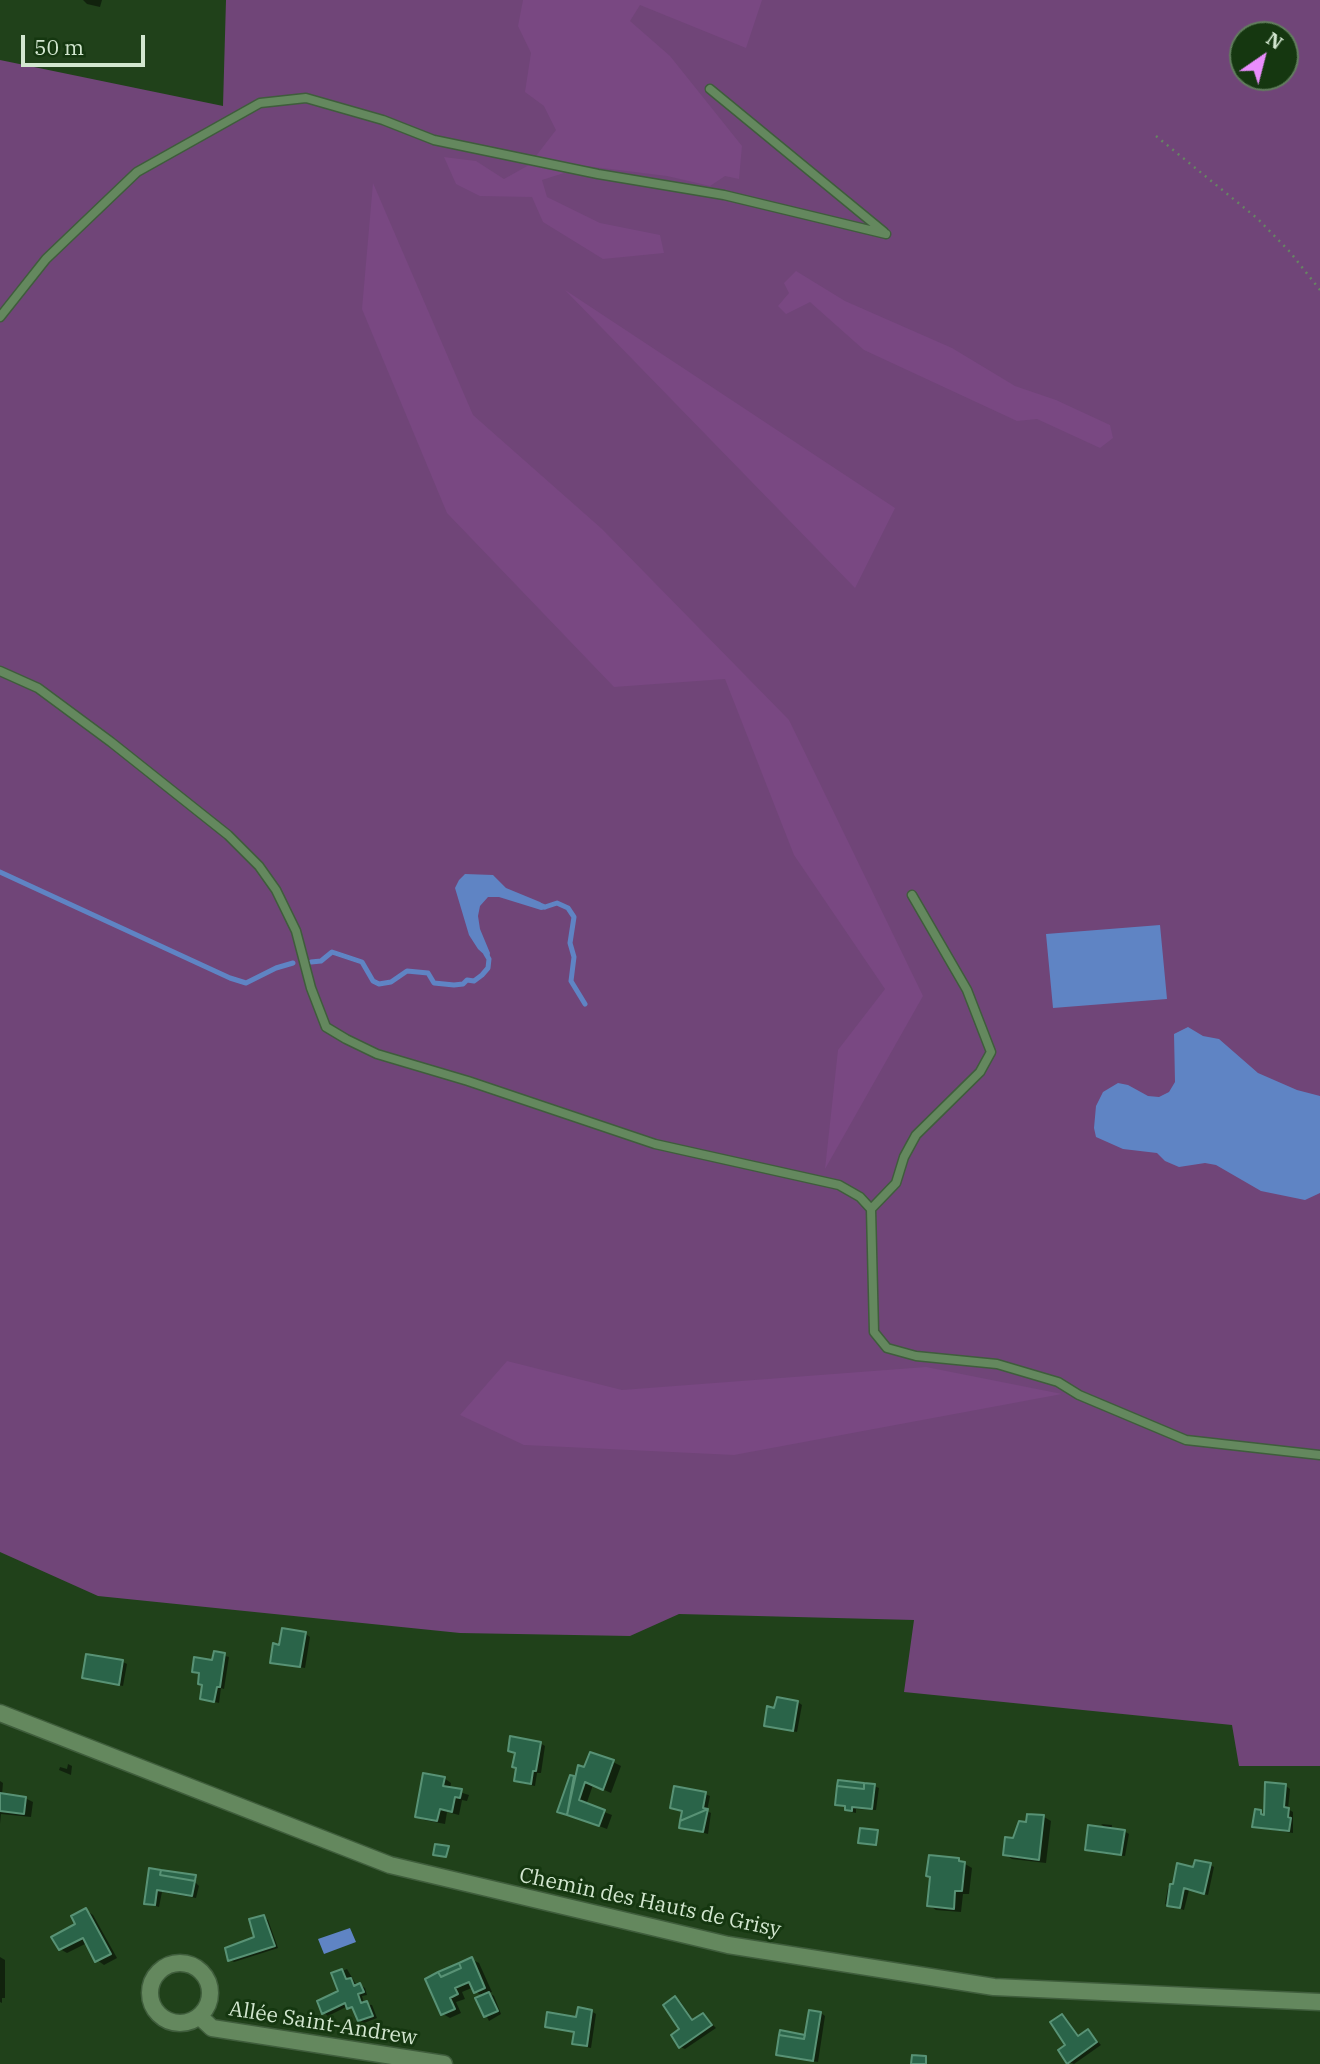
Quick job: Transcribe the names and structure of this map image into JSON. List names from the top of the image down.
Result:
{
  "streets": {
    "street": ["Chemin des Hauts de Grisy", "Allée Saint-Andrew"]
  },
  "scale_bar": "50 m",
  "north": "top right"
}
